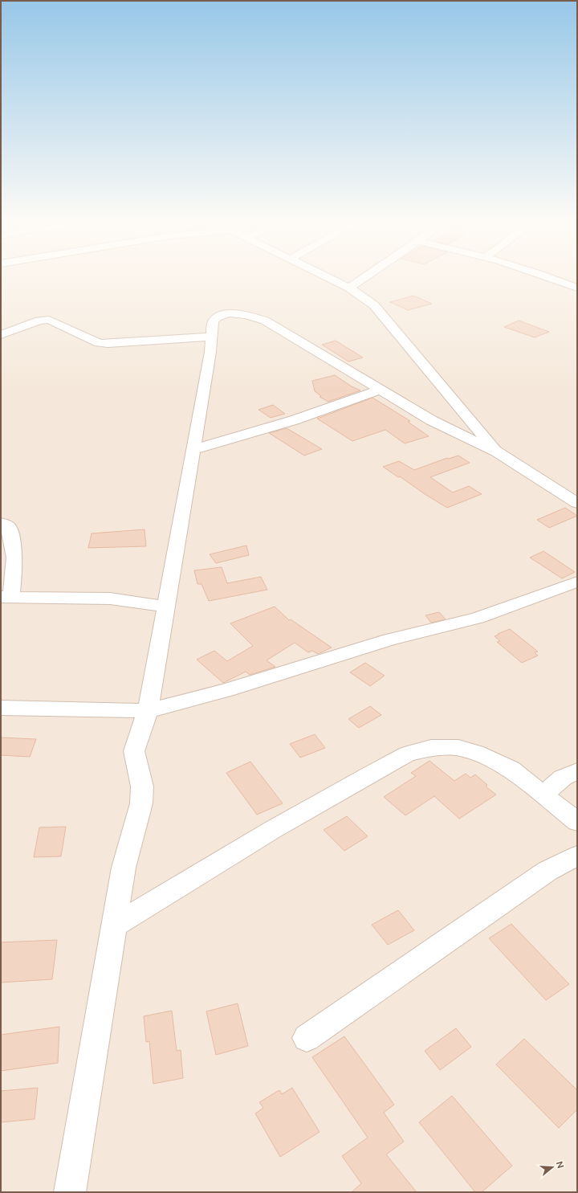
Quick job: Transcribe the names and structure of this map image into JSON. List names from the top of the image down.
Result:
{
  "north": "right"
}
